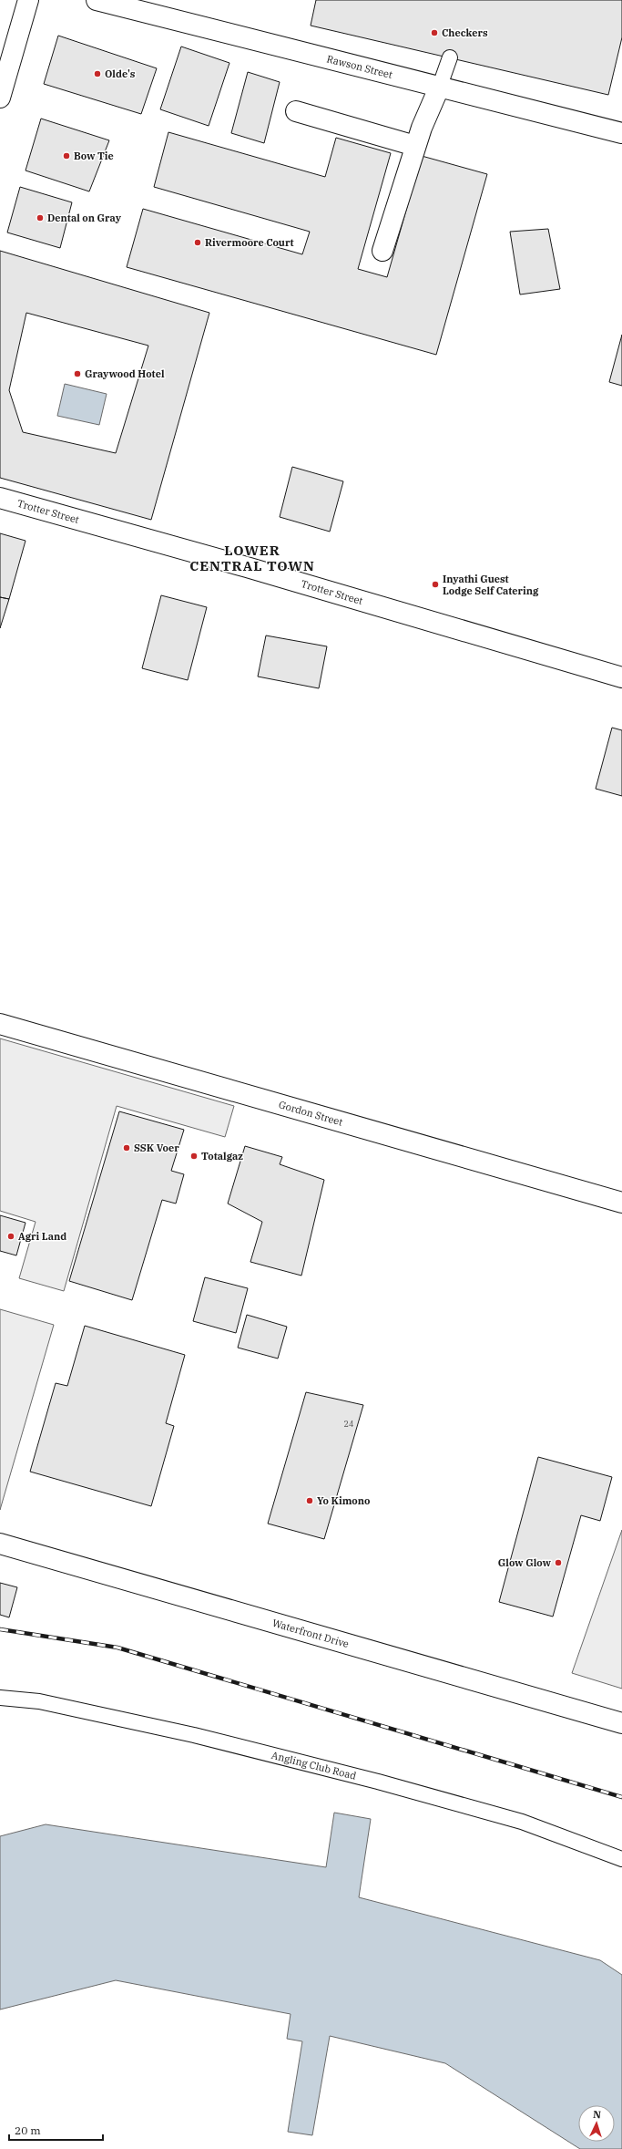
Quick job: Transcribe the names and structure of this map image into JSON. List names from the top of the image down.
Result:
{
  "streets": {
    "street": [
      "Rawson Street",
      "Trotter Street",
      "Gordon Street",
      "Waterfront Drive"
    ],
    "lane": ["Angling Club Road"]
  },
  "districts": ["LOWER CENTRAL TOWN"],
  "places": [
    "Checkers",
    "Olde's",
    "Bow Tie",
    "Dental on Gray",
    "Rivermoore Court",
    "Graywood Hotel",
    "Inyathi Guest Lodge Self Catering",
    "SSK Voer",
    "Totalgaz",
    "Agri Land",
    "Yo Kimono",
    "Glow Glow"
  ],
  "house_numbers": ["24"],
  "scale_bar": "20 m",
  "north": "top"
}
